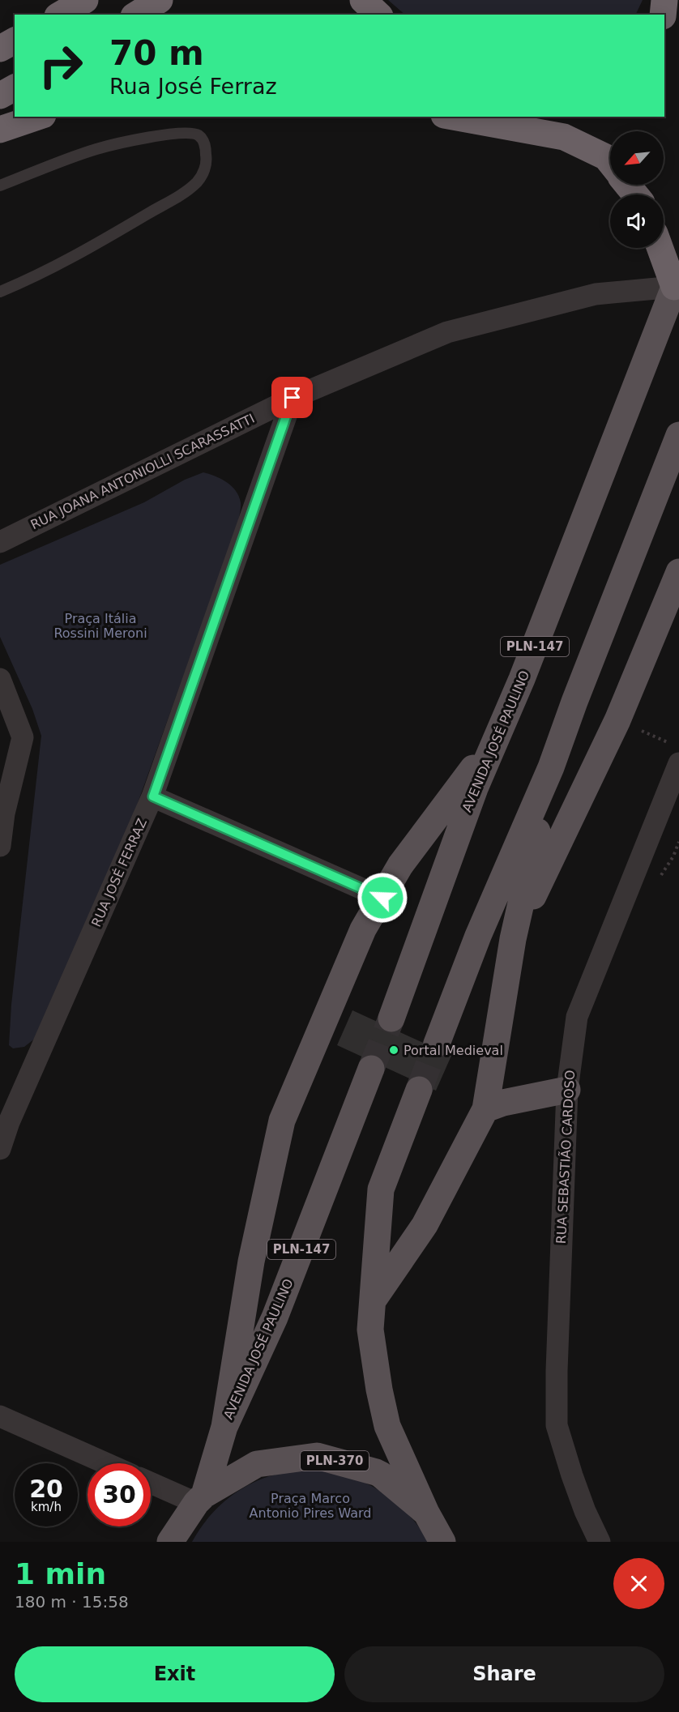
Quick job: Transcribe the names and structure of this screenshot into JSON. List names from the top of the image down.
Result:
{
  "streets": {
    "main road": ["PLN-147", "AVENIDA JOSÉ PAULINO", "PLN-370"],
    "street": ["RUA JOANA ANTONIOLLI SCARASSATTI", "RUA JOSÉ FERRAZ", "RUA SEBASTIÃO CARDOSO"]
  },
  "crossings": [
    ["RUA JOANA ANTONIOLLI SCARASSATTI", "AVENIDA JOSÉ PAULINO"],
    ["RUA JOANA ANTONIOLLI SCARASSATTI", "RUA JOSÉ FERRAZ"],
    ["AVENIDA JOSÉ PAULINO", "PLN-370"]
  ],
  "parks": ["Praça Itália Rossini Meroni", "Praça Marco Antonio Pires Ward"],
  "places": ["Portal Medieval"],
  "north": "bottom left",
  "page": {
    "turn": ["70 m", "Rua José Ferraz"],
    "speed": "20 km/h",
    "limit": "30",
    "heading": ["1 min", "180 m · 15:58"],
    "buttons": ["Exit", "Share"]
  }
}
